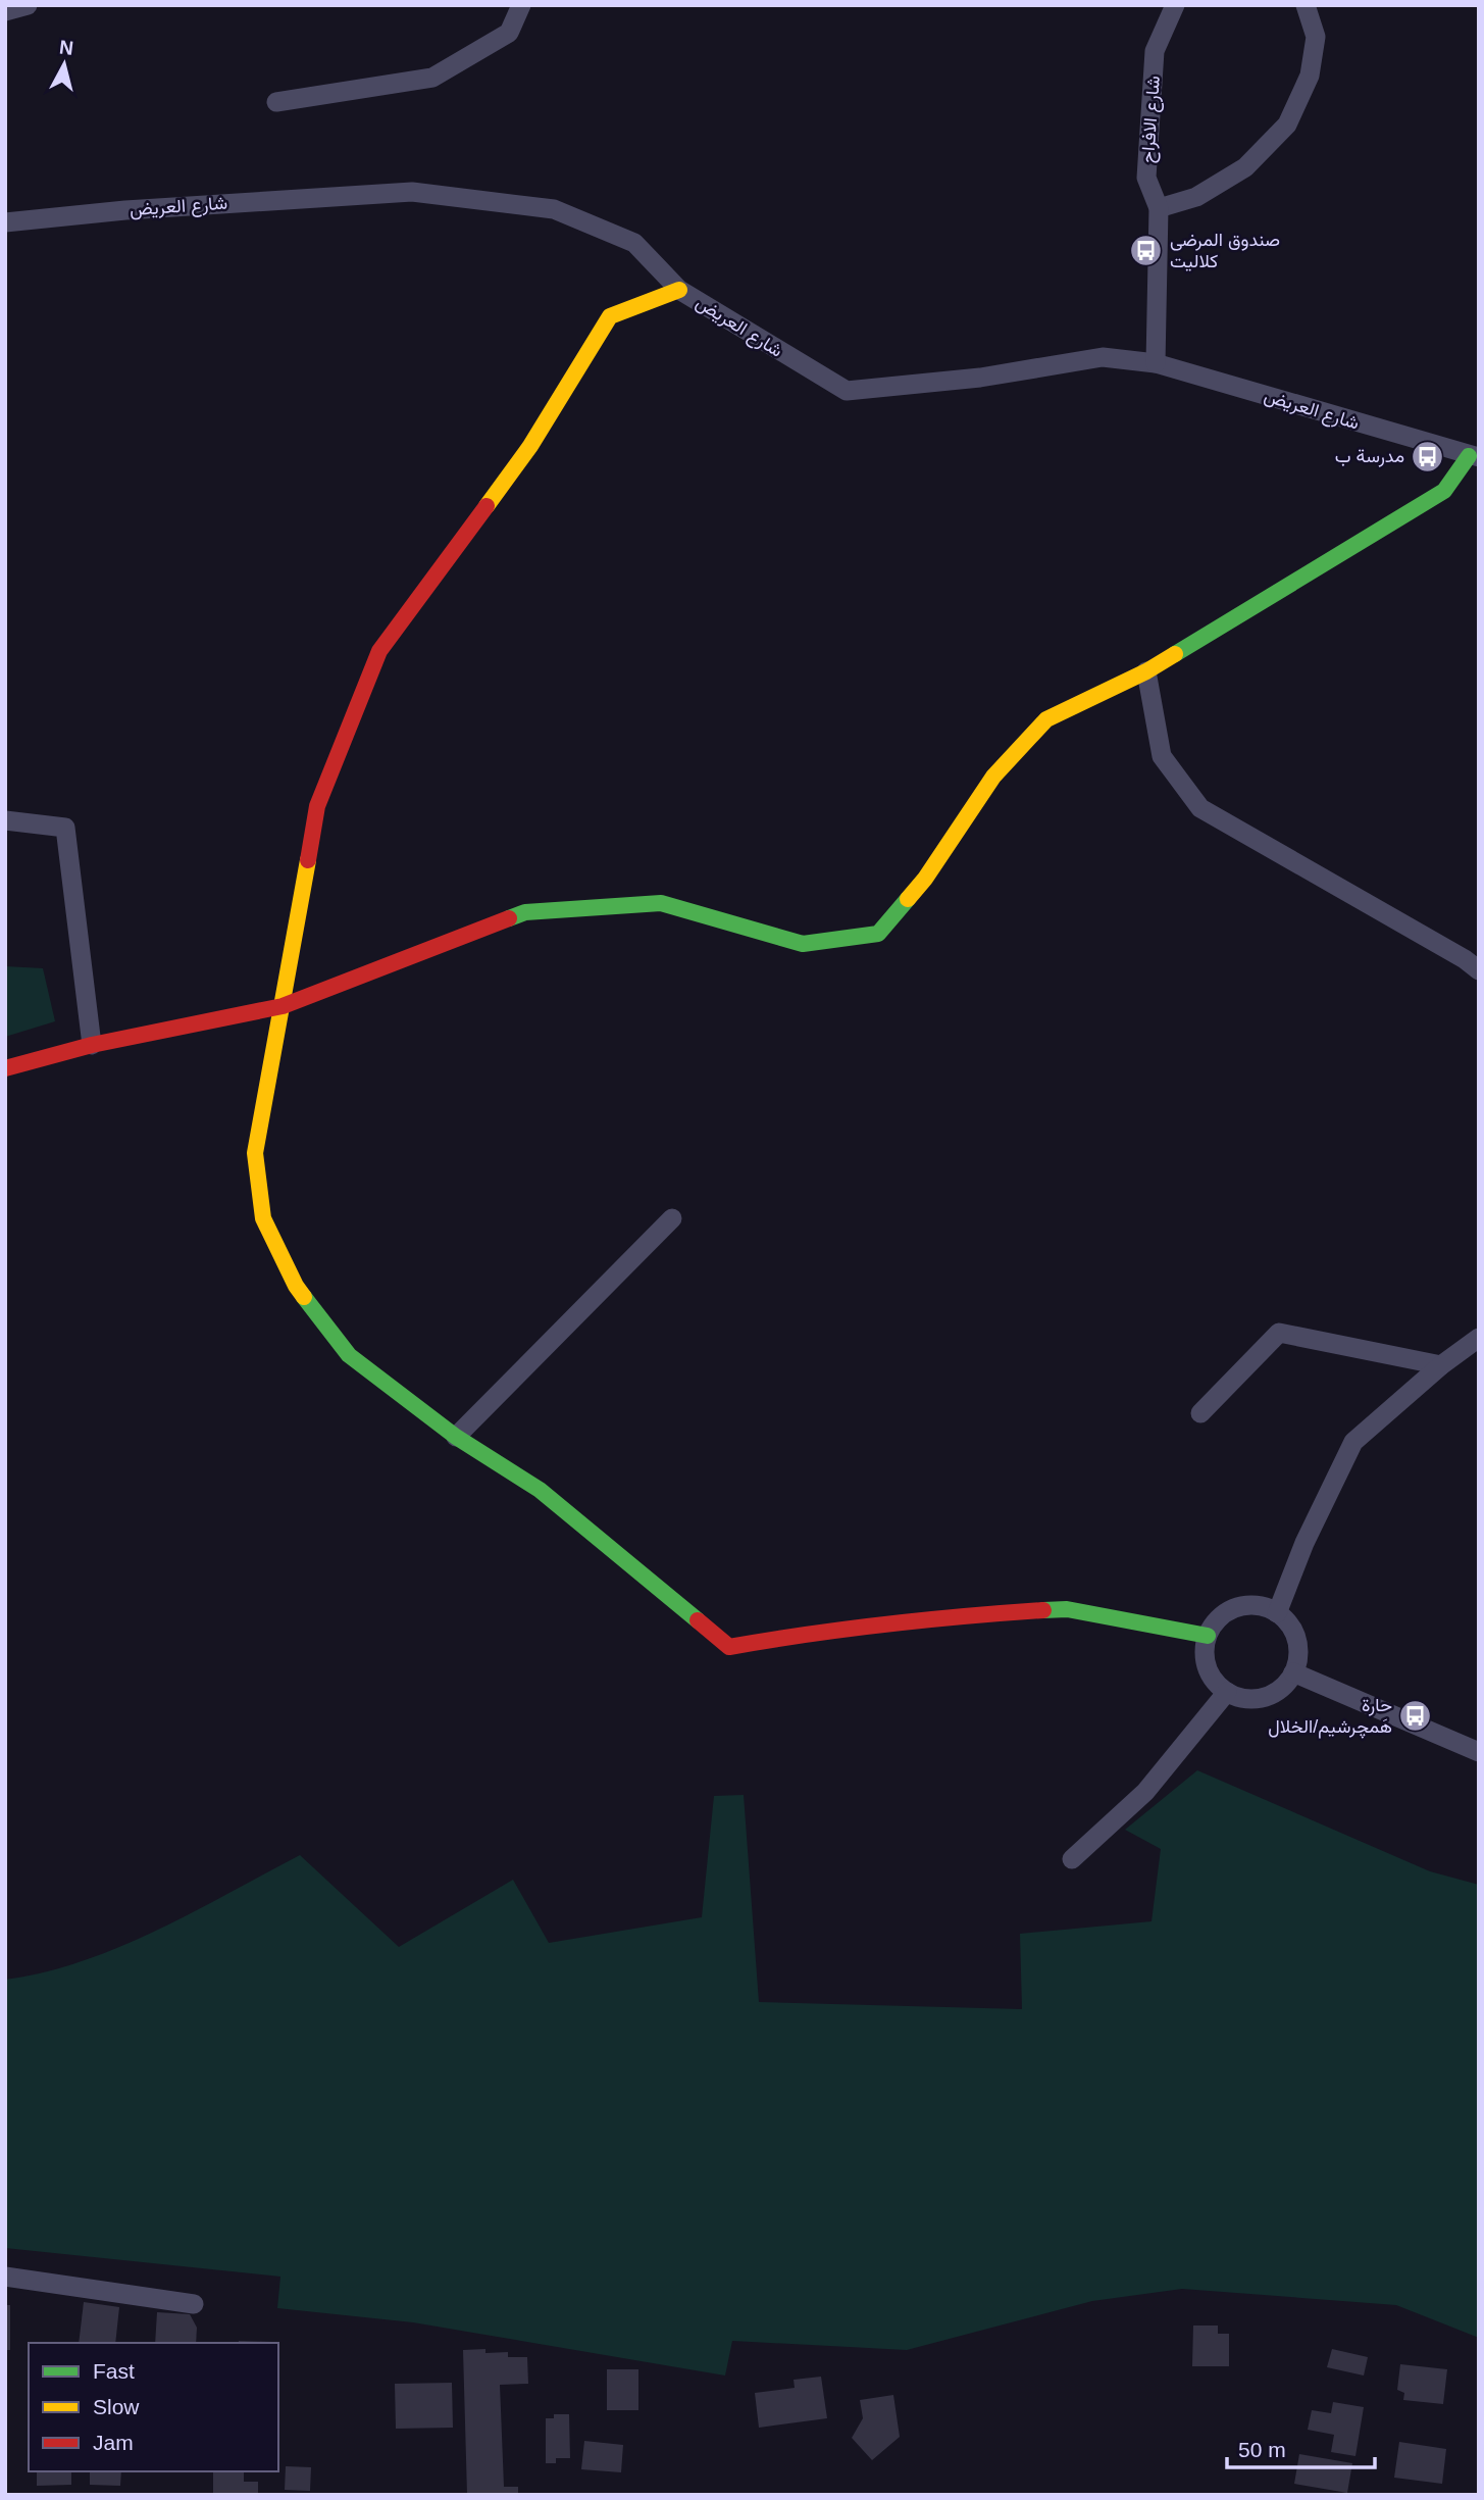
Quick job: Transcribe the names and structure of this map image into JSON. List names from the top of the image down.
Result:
{
  "streets": {
    "street": ["شارع الافراح", "شارع العريض"]
  },
  "crossings": [
    ["شارع الافراح", "شارع العريض"]
  ],
  "places": {
    "bus stop": ["صندوق المرضى كلاليت", "مدرسة ب", "حارة هَمچرشيم/الخلال"]
  },
  "legend": ["Fast", "Slow", "Jam"],
  "scale_bar": "50 m",
  "north": "top"
}
